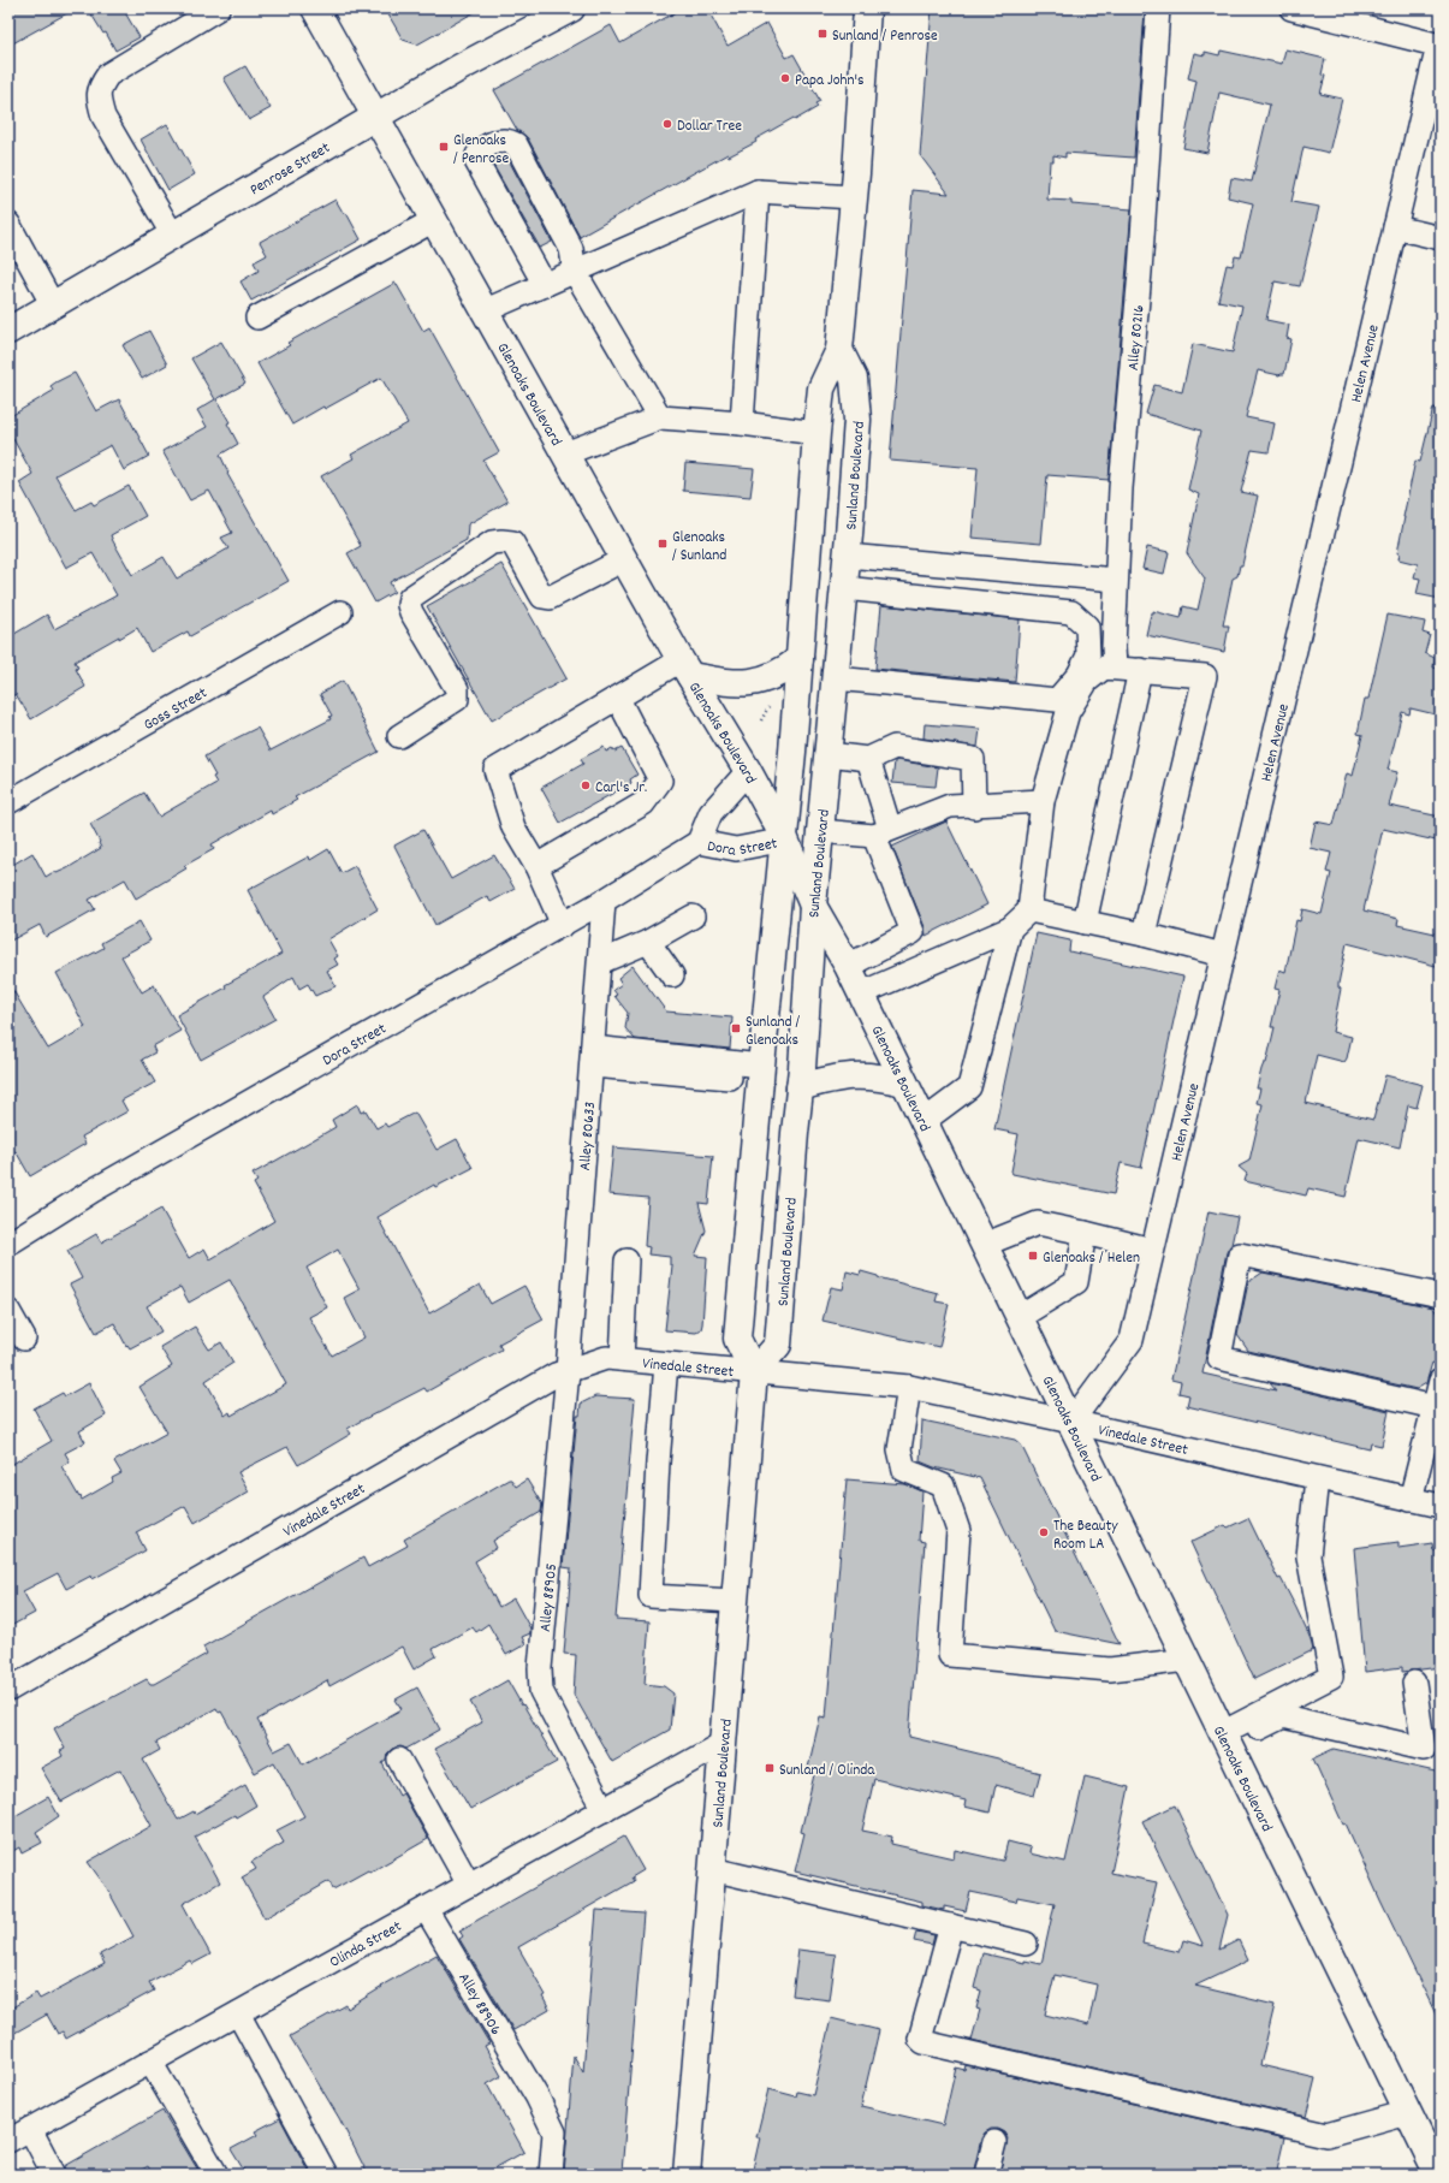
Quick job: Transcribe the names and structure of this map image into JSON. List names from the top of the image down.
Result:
{
  "streets": {
    "main road": ["Penrose Street", "Glenoaks Boulevard", "Sunland Boulevard"],
    "street": [
      "Alley 80216",
      "Helen Avenue",
      "Goss Street",
      "Dora Street",
      "Alley 80633",
      "Vinedale Street",
      "Alley 88905",
      "Olinda Street",
      "Alley 88906"
    ]
  },
  "crossings": [
    ["Penrose Street", "Glenoaks Boulevard"],
    ["Helen Avenue", "Glenoaks Boulevard"],
    ["Helen Avenue", "Vinedale Street"],
    ["Glenoaks Boulevard", "Sunland Boulevard"],
    ["Glenoaks Boulevard", "Dora Street"],
    ["Glenoaks Boulevard", "Vinedale Street"],
    ["Sunland Boulevard", "Vinedale Street"],
    ["Sunland Boulevard", "Olinda Street"],
    ["Dora Street", "Alley 80633"],
    ["Alley 80633", "Vinedale Street"],
    ["Alley 80633", "Alley 88905"],
    ["Vinedale Street", "Alley 88905"],
    ["Alley 88905", "Olinda Street"],
    ["Olinda Street", "Alley 88906"]
  ],
  "places": {
    "transit": [
      "Sunland / Penrose",
      "Glenoaks / Penrose",
      "Glenoaks / Sunland",
      "Sunland / Glenoaks",
      "Glenoaks / Helen",
      "Sunland / Olinda"
    ],
    "other": [
      "Papa John's",
      "Dollar Tree",
      "Carl's Jr.",
      "The Beauty Room LA"
    ]
  }
}
